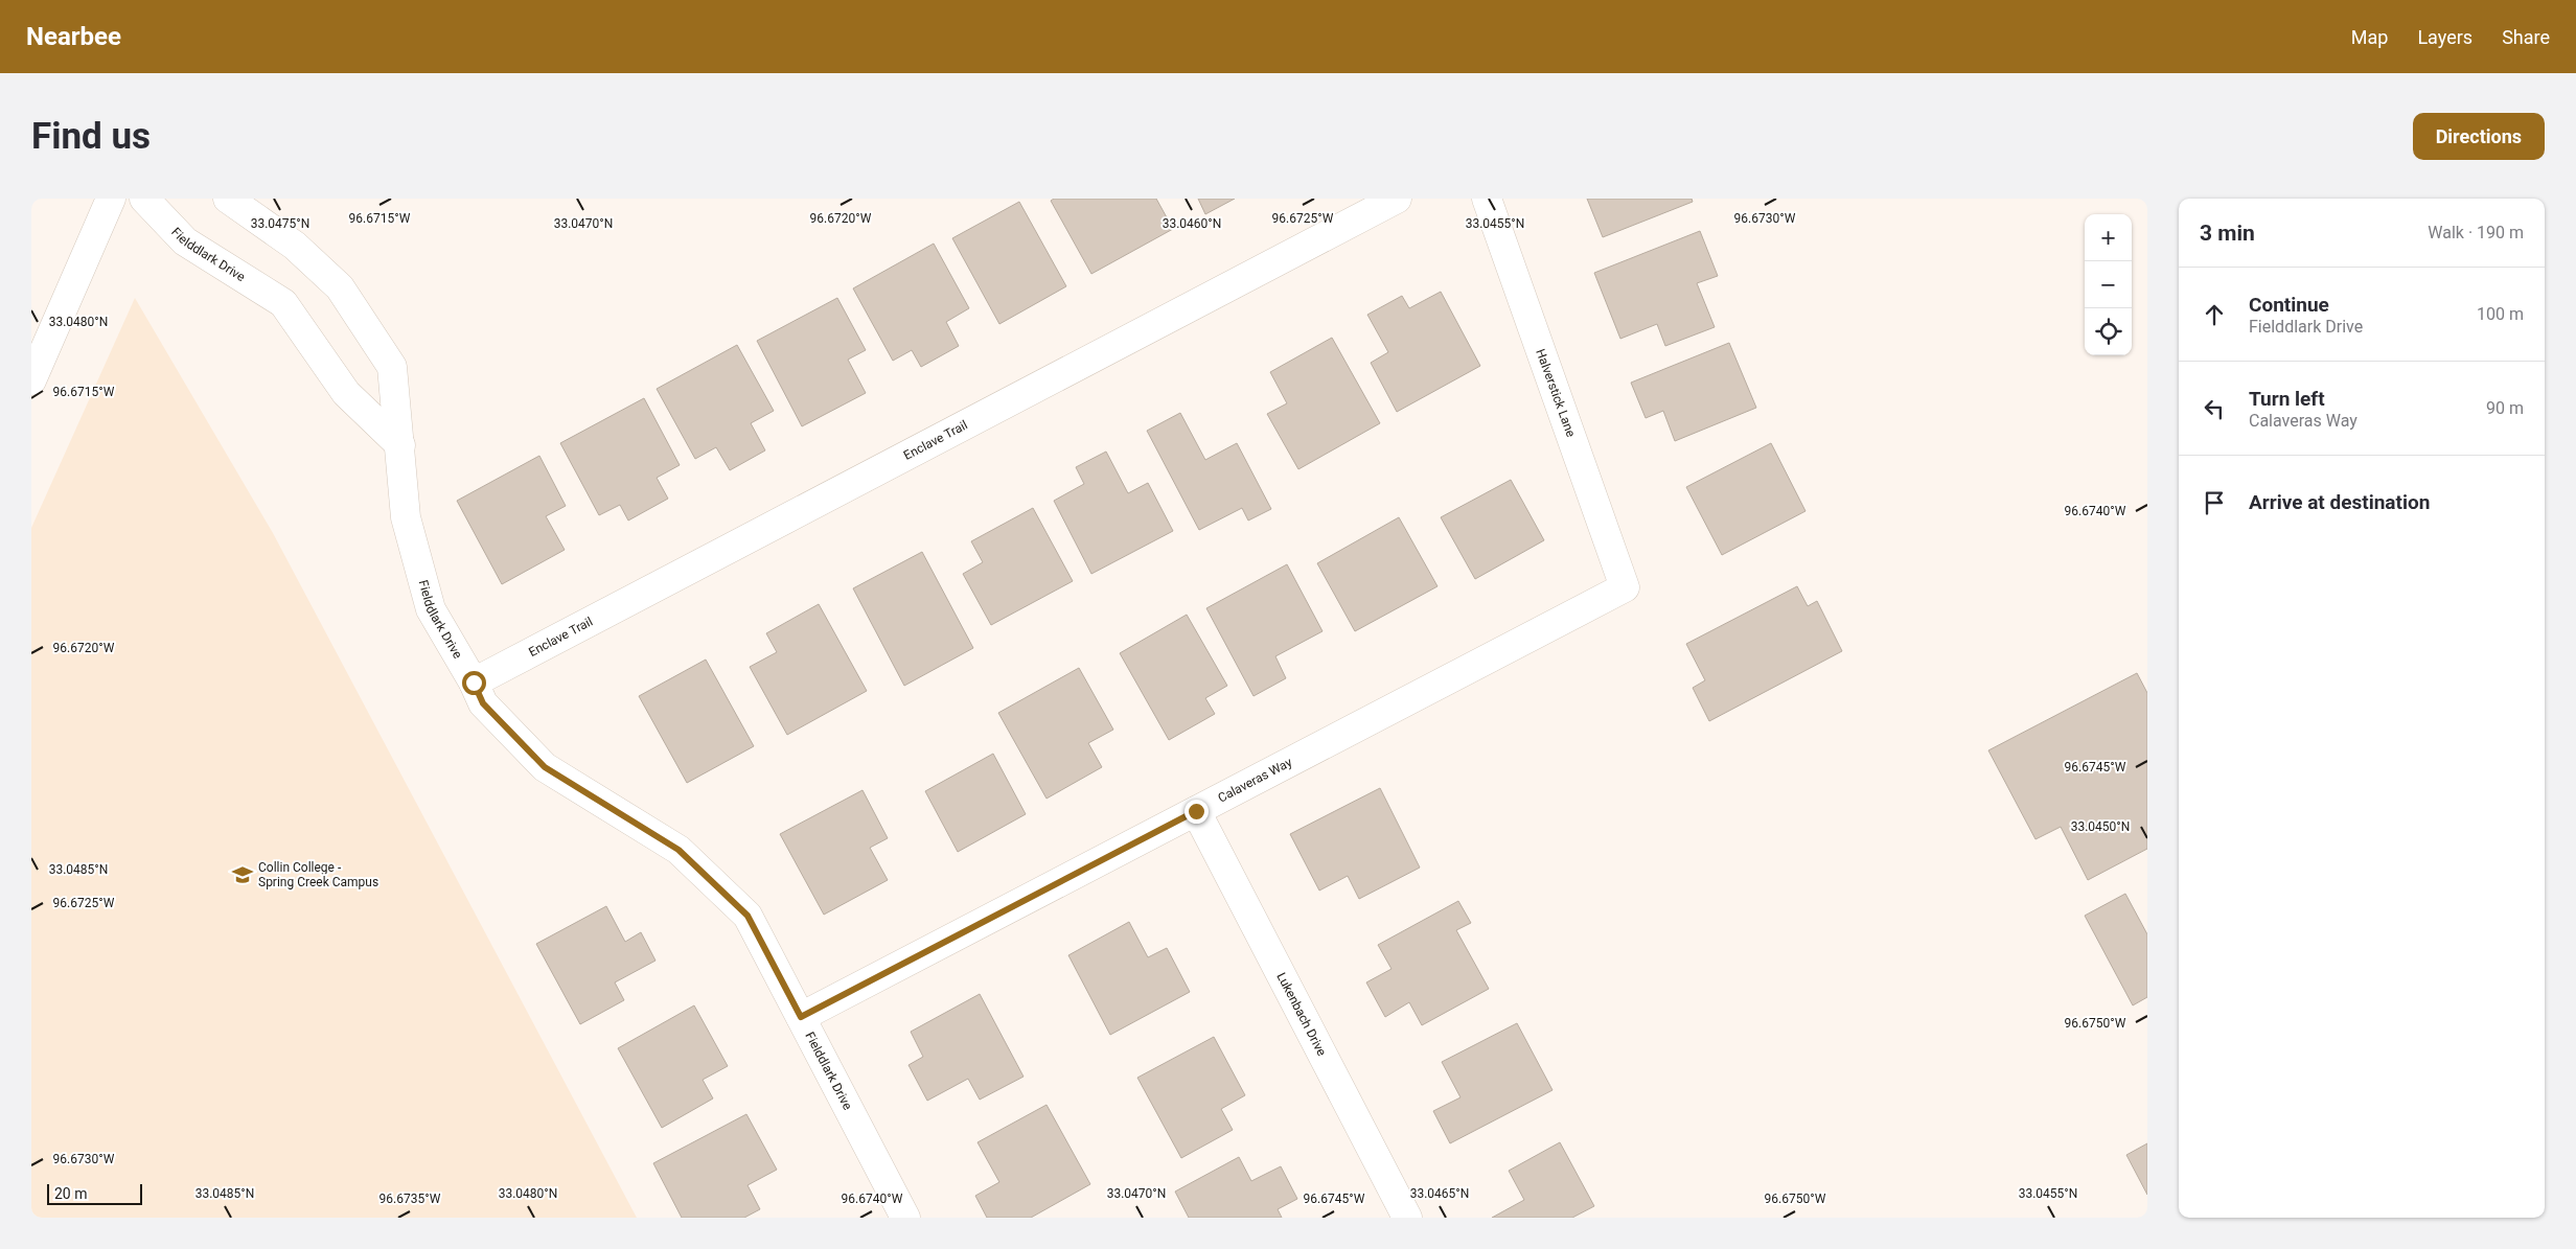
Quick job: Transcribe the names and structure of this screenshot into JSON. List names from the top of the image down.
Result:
{
  "streets": {
    "street": [
      "Fielddlark Drive",
      "Halverstick Lane",
      "Enclave Trail",
      "Calaveras Way",
      "Lukenbach Drive"
    ]
  },
  "crossings": [
    ["Fielddlark Drive", "Enclave Trail"],
    ["Fielddlark Drive", "Calaveras Way"],
    ["Halverstick Lane", "Calaveras Way"],
    ["Calaveras Way", "Lukenbach Drive"]
  ],
  "places": {
    "school or university": ["Collin College - Spring Creek Campus"]
  },
  "scale_bar": "20 m",
  "page": {
    "header": "Nearbee",
    "nav": ["Map", "Layers", "Share"],
    "buttons": "Directions",
    "title": "Find us",
    "heading": ["3 min", "Walk · 190 m"],
    "map_buttons": ["+", "−"],
    "list": [
      ["Continue", "Fielddlark Drive", "100 m"],
      ["Turn left", "Calaveras Way", "90 m"],
      "Arrive at destination"
    ],
    "scale": "20 m"
  },
  "coordinates": [
    "96.6730°W",
    "96.6715°W",
    "96.6720°W",
    "96.6725°W",
    "33.0475°N",
    "33.0470°N",
    "33.0460°N",
    "33.0455°N",
    "33.0480°N",
    "96.6740°W",
    "96.6745°W",
    "33.0450°N",
    "33.0485°N",
    "96.6750°W",
    "33.0465°N",
    "96.6735°W"
  ]
}
